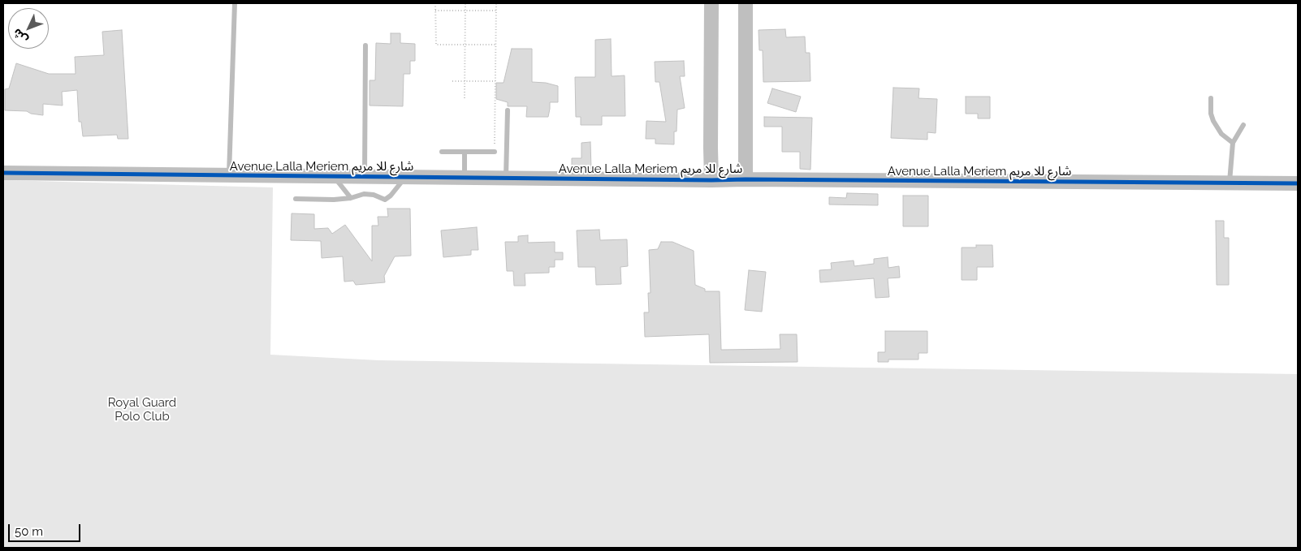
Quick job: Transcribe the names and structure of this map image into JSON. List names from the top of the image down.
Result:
{
  "streets": {
    "street": ["Avenue Lalla Meriem شارع للا مريم"]
  },
  "parks": ["Royal Guard Polo Club"],
  "scale_bar": "50 m",
  "north": "bottom left"
}
